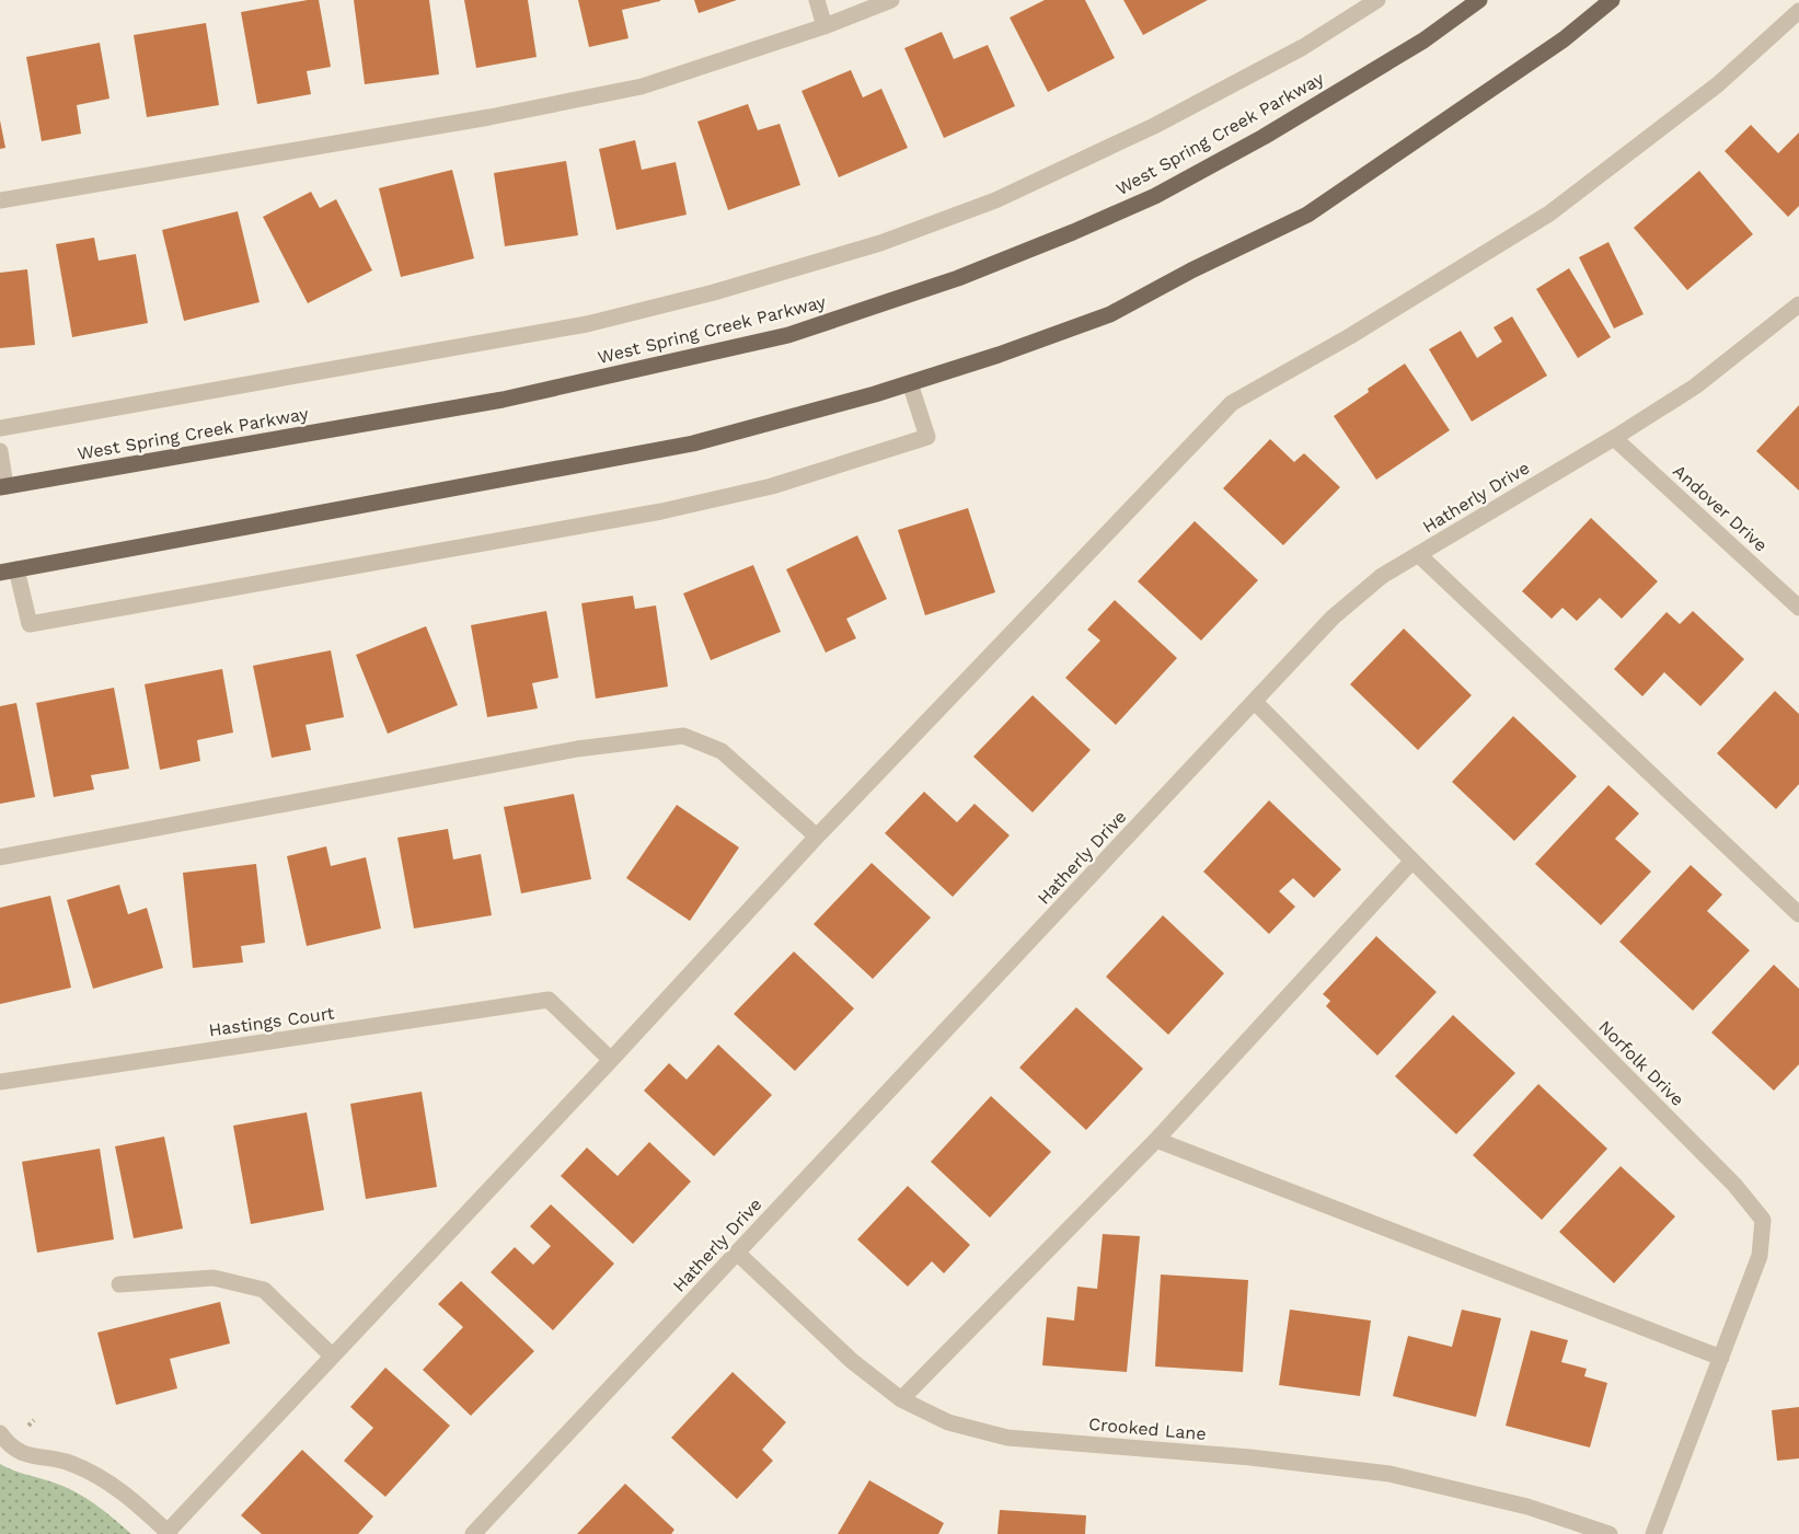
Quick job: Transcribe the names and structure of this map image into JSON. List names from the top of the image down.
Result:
{
  "streets": {
    "main road": ["West Spring Creek Parkway"],
    "street": [
      "Hatherly Drive",
      "Andover Drive",
      "Hastings Court",
      "Norfolk Drive",
      "Crooked Lane"
    ]
  },
  "crossings": [
    ["Hatherly Drive", "Andover Drive"],
    ["Hatherly Drive", "Norfolk Drive"],
    ["Hatherly Drive", "Crooked Lane"]
  ]
}
